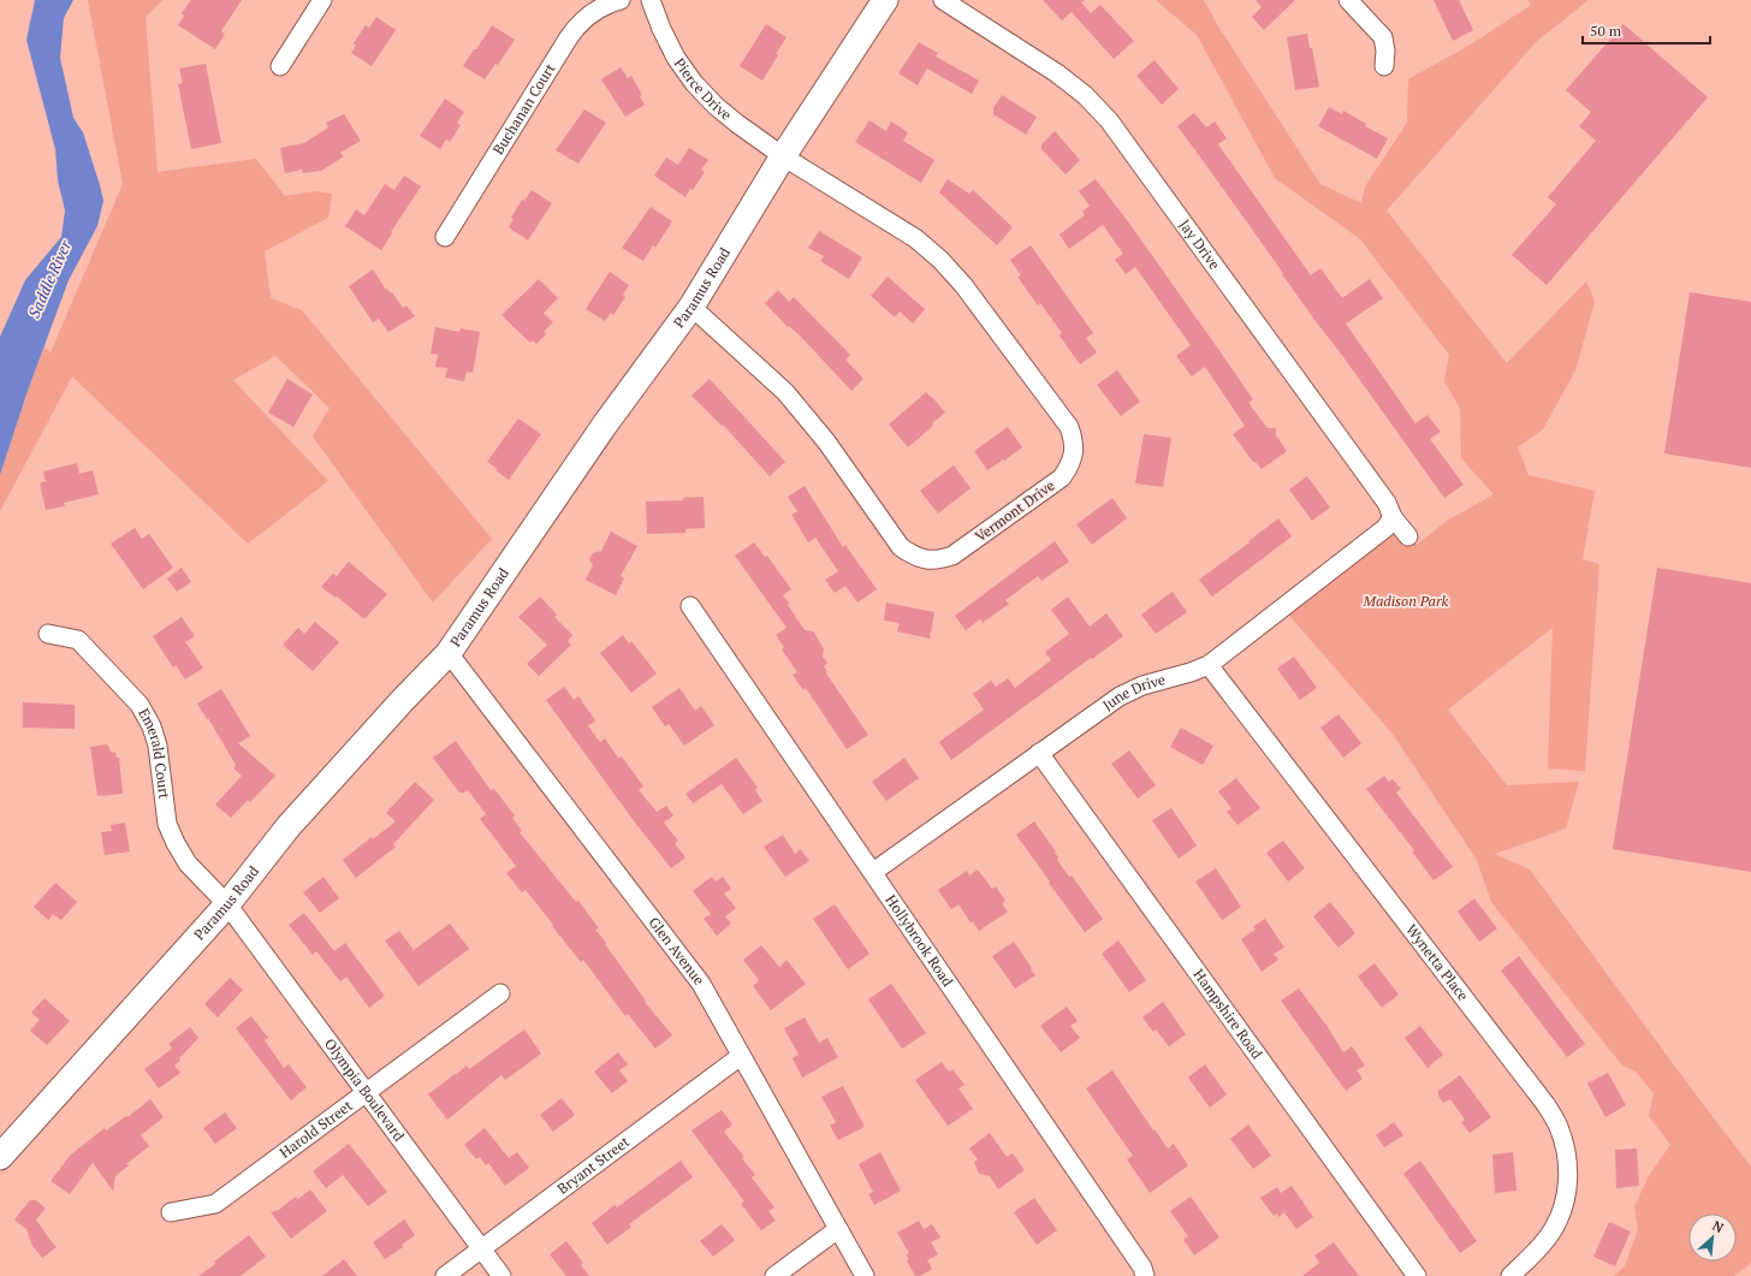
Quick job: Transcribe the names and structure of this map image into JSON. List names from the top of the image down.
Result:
{
  "streets": {
    "main road": ["Paramus Road"],
    "street": [
      "Pierce Drive",
      "Buchanan Court",
      "Jay Drive",
      "Vermont Drive",
      "June Drive",
      "Emerald Court",
      "Hollybrook Road",
      "Glen Avenue",
      "Wynetta Place",
      "Hampshire Road",
      "Olympia Boulevard",
      "Harold Street",
      "Bryant Street"
    ]
  },
  "crossings": [
    ["Pierce Drive", "Paramus Road"],
    ["Pierce Drive", "Vermont Drive"],
    ["Jay Drive", "June Drive"],
    ["Paramus Road", "Vermont Drive"],
    ["Paramus Road", "Emerald Court"],
    ["Paramus Road", "Glen Avenue"],
    ["Paramus Road", "Olympia Boulevard"],
    ["June Drive", "Hollybrook Road"],
    ["June Drive", "Wynetta Place"],
    ["June Drive", "Hampshire Road"],
    ["Emerald Court", "Olympia Boulevard"],
    ["Glen Avenue", "Bryant Street"],
    ["Olympia Boulevard", "Harold Street"],
    ["Olympia Boulevard", "Bryant Street"]
  ],
  "water": ["Saddle River"],
  "parks": ["Madison Park"],
  "scale_bar": "50 m",
  "north": "top right"
}
